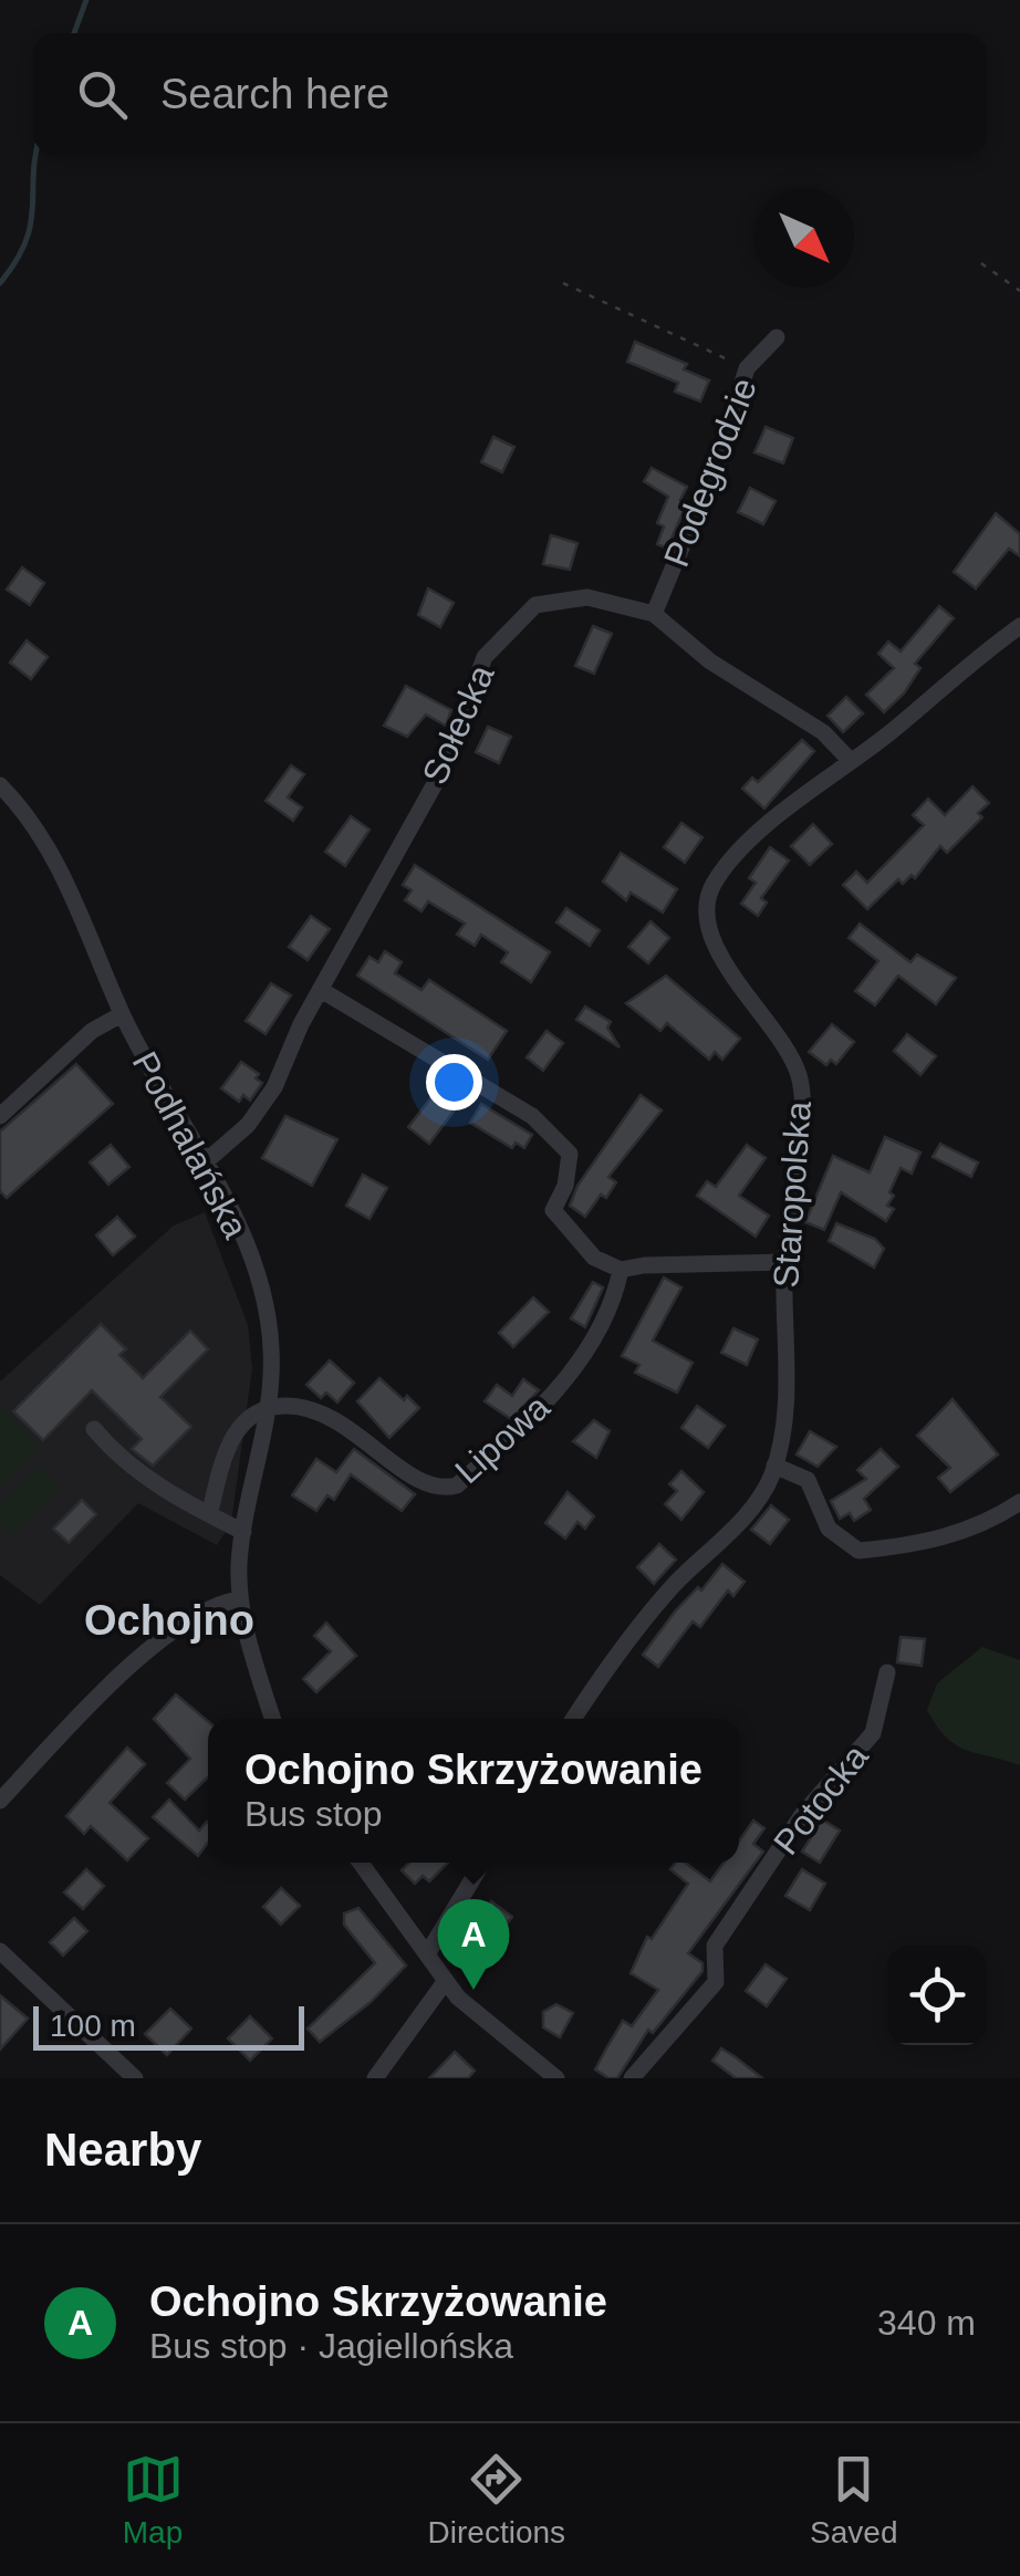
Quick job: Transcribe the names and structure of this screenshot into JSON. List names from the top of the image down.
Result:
{
  "streets": {
    "street": [
      "Podegrodzie",
      "Sołecka",
      "Podhalańska",
      "Staropolska",
      "Lipowa",
      "Potocka"
    ]
  },
  "crossings": [
    ["Podegrodzie", "Sołecka"],
    ["Sołecka", "Podhalańska"],
    ["Sołecka", "Staropolska"],
    ["Podhalańska", "Lipowa"]
  ],
  "districts": ["Ochojno"],
  "scale_bar": "100 m",
  "north": "bottom right",
  "page": {
    "search": "Search here",
    "popup": ["Ochojno Skrzyżowanie", "Bus stop"],
    "pins": "A",
    "scale": "100 m",
    "heading": "Nearby",
    "list": [
      {
        "mark": "A",
        "name": "Ochojno Skrzyżowanie",
        "note": "Bus stop · Jagiellońska",
        "value": "340 m"
      }
    ],
    "nav": ["Map", "Directions", "Saved"]
  }
}
